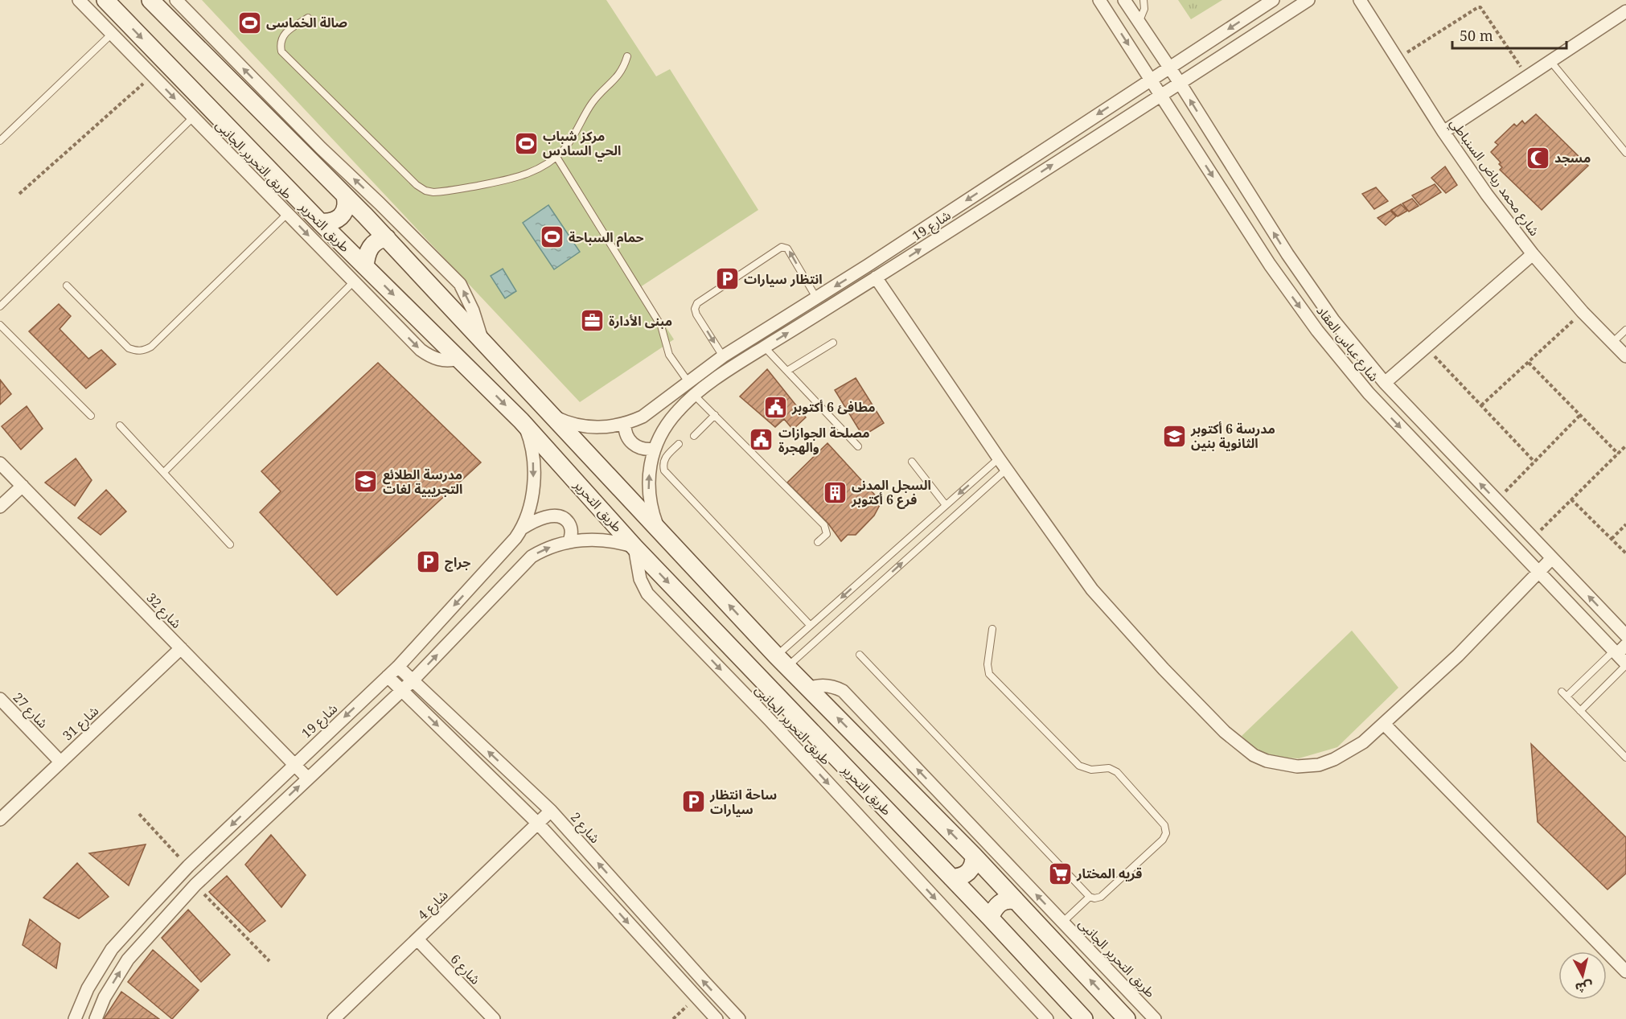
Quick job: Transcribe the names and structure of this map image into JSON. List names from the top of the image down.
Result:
{
  "streets": {
    "street": [
      "طريق التحرير الجانبى",
      "شارع محمد رياض السنباطي",
      "شارع 19",
      "طريق التحرير",
      "شارع عباس العقاد",
      "شارع 32",
      "شارع 27",
      "شارع 31",
      "شارع 2",
      "شارع 4",
      "شارع 6"
    ]
  },
  "crossings": [
    ["طريق التحرير الجانبى", "طريق التحرير"],
    ["شارع 19", "طريق التحرير"],
    ["شارع 19", "شارع عباس العقاد"],
    ["شارع 19", "شارع 32"],
    ["شارع 19", "شارع 2"],
    ["شارع 32", "شارع 31"],
    ["شارع 27", "شارع 31"],
    ["شارع 2", "شارع 4"],
    ["شارع 4", "شارع 6"]
  ],
  "places": {
    "sports": ["صالة الخماسى", "مركز شباب الحي السادس", "حمام السباحة"],
    "mosque": ["مسجد"],
    "parking": ["انتظار سيارات", "جراج", "ساحة انتظار سيارات"],
    "office": ["مبنى الأدارة"],
    "public building": ["مطافئ 6 أكتوبر", "مصلحة الجوازات والهجرة"],
    "school or university": ["مدرسة 6 أكتوبر الثانوية بنين", "مدرسة الطلائع التجريبية لغات"],
    "building": ["السجل المدنى فرع 6 أكتوبر"],
    "supermarket": ["قريه المختار"]
  },
  "scale_bar": "50 m",
  "north": "bottom"
}
